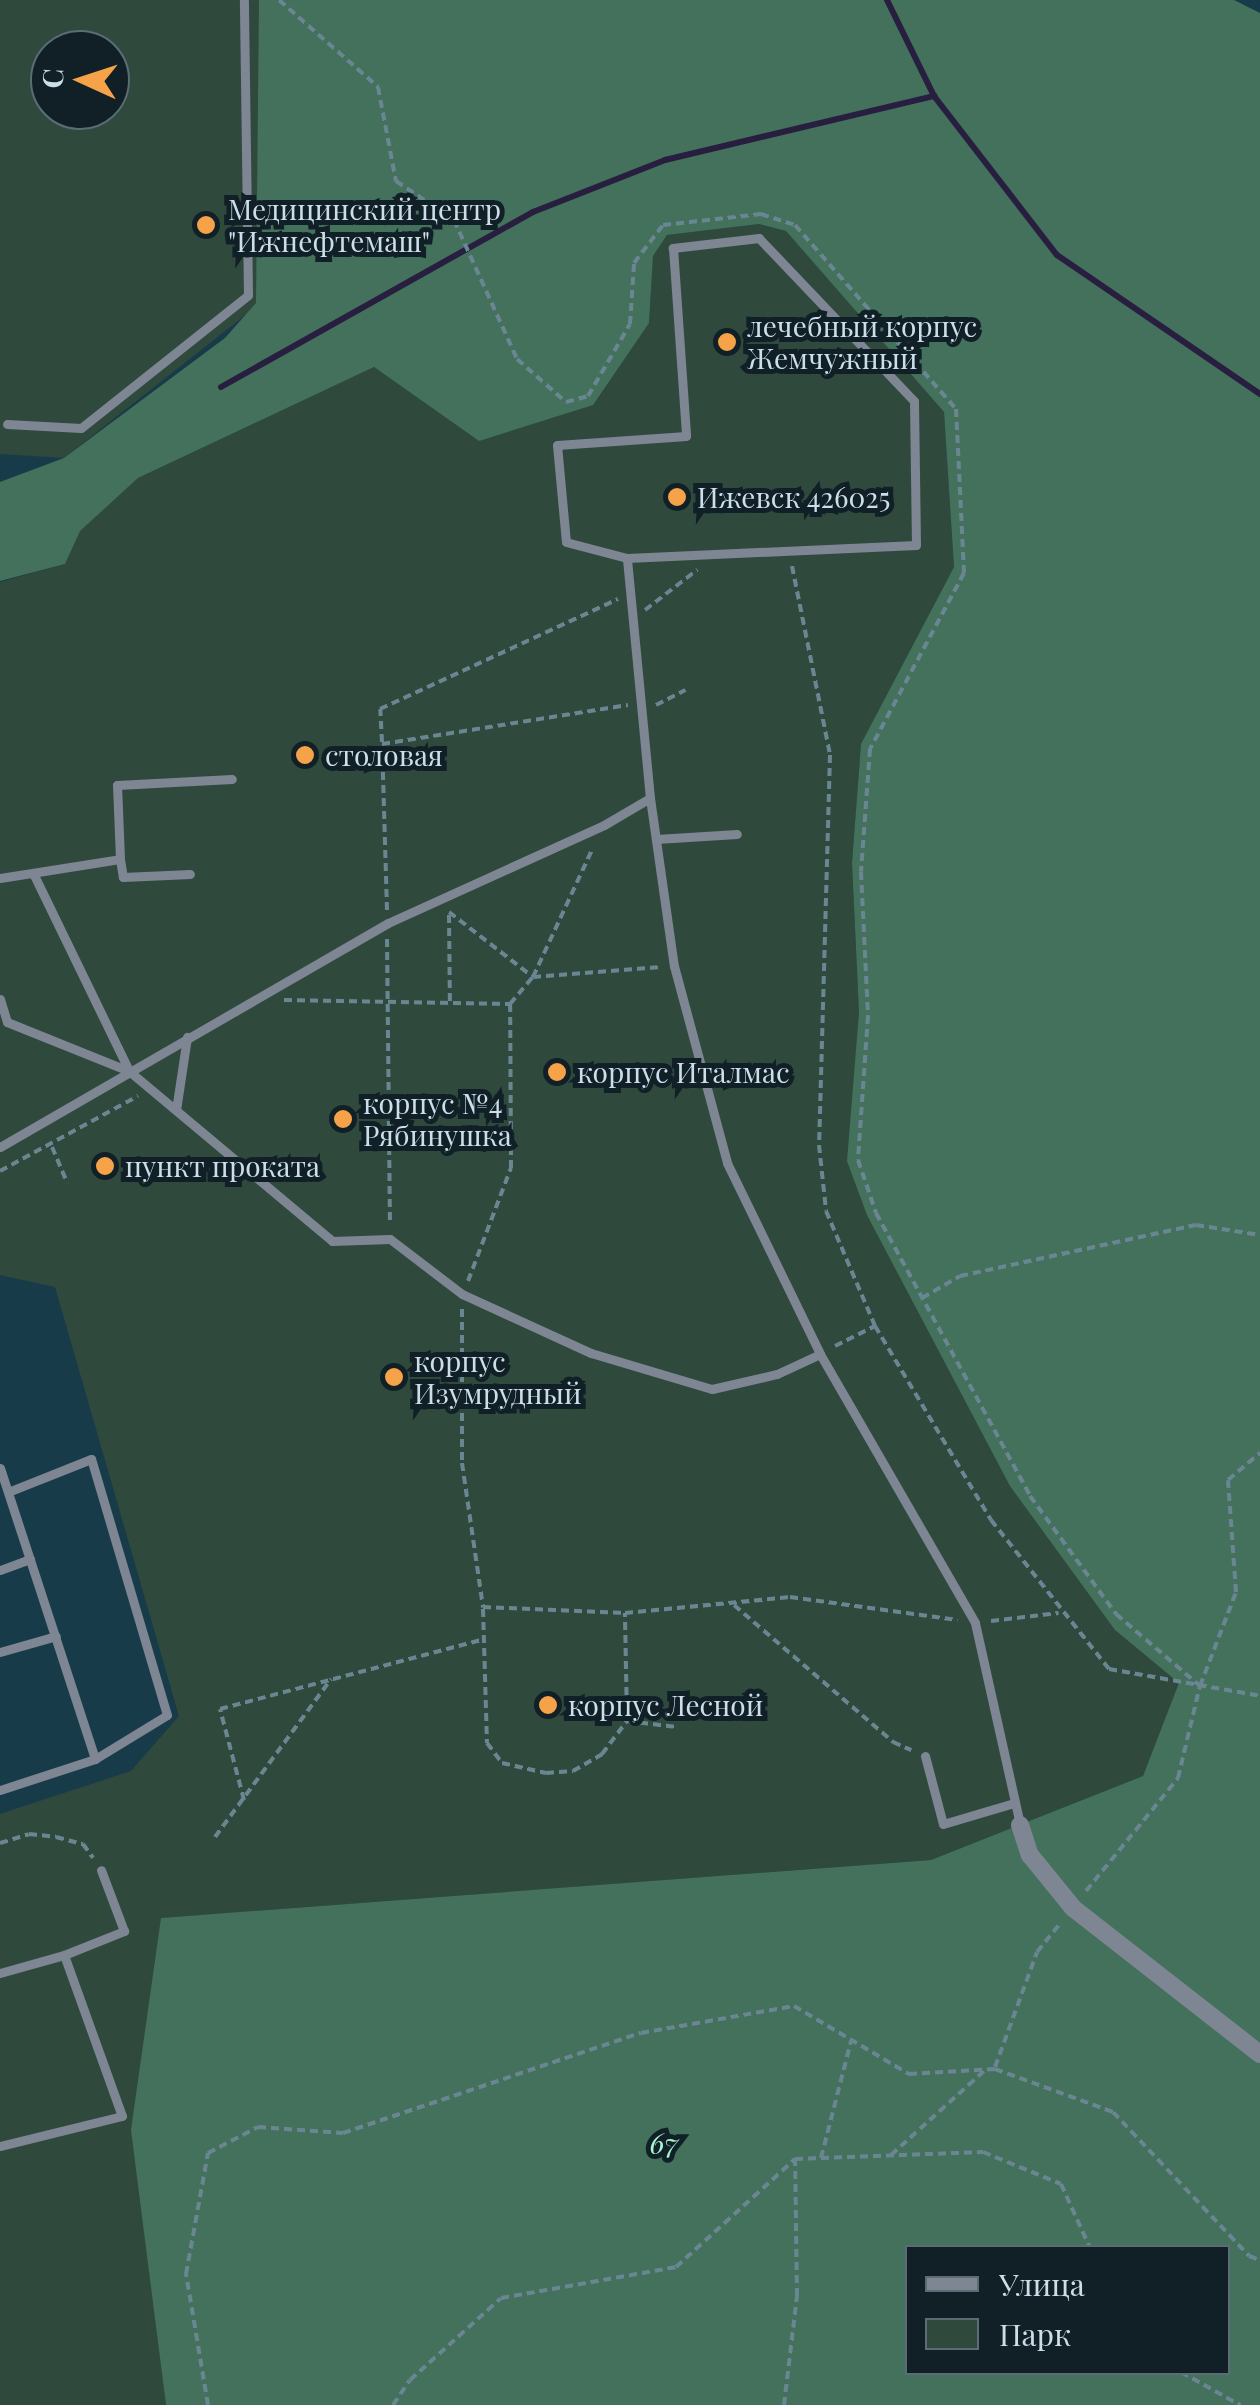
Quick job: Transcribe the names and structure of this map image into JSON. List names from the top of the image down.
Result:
{
  "parks": ["67"],
  "places": [
    "Медицинский центр \"Ижнефтемаш\"",
    "лечебный корпус Жемчужный",
    "Ижевск 426025",
    "столовая",
    "корпус Италмас",
    "корпус №4 Рябинушка",
    "пункт проката",
    "корпус Изумрудный",
    "корпус Лесной"
  ],
  "legend": ["Улица", "Парк"],
  "north": "left"
}
